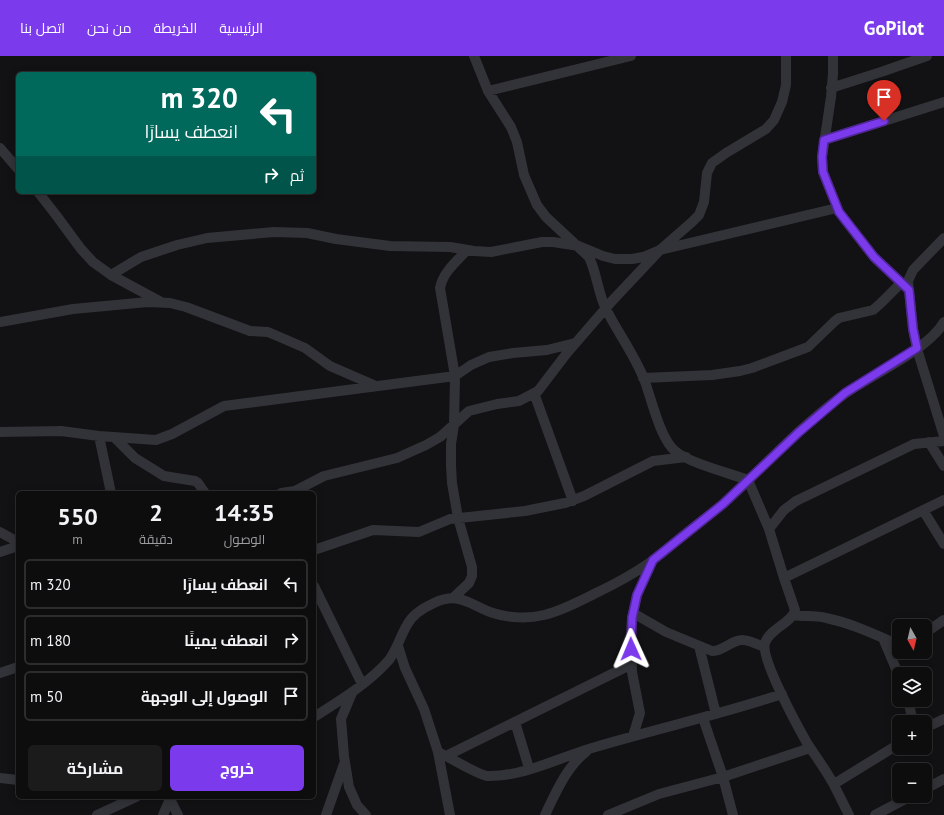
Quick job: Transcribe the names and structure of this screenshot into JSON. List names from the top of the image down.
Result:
{
  "north": "bottom",
  "page": {
    "header": "GoPilot",
    "nav": [
      "الرئيسية",
      "الخريطة",
      "من نحن",
      "اتصل بنا"
    ],
    "turn": ["320 m", "انعطف يسارًا"],
    "then": "ثم",
    "eta": [
      "14:35",
      "الوصول",
      "2",
      "دقيقة",
      "550",
      "m"
    ],
    "list": [
      {
        "name": "انعطف يسارًا",
        "value": "320 m"
      },
      {
        "name": "انعطف يمينًا",
        "value": "180 m"
      },
      {
        "name": "الوصول إلى الوجهة",
        "value": "50 m"
      }
    ],
    "map_buttons": ["+", "−"],
    "buttons": ["خروج", "مشاركة"]
  }
}
